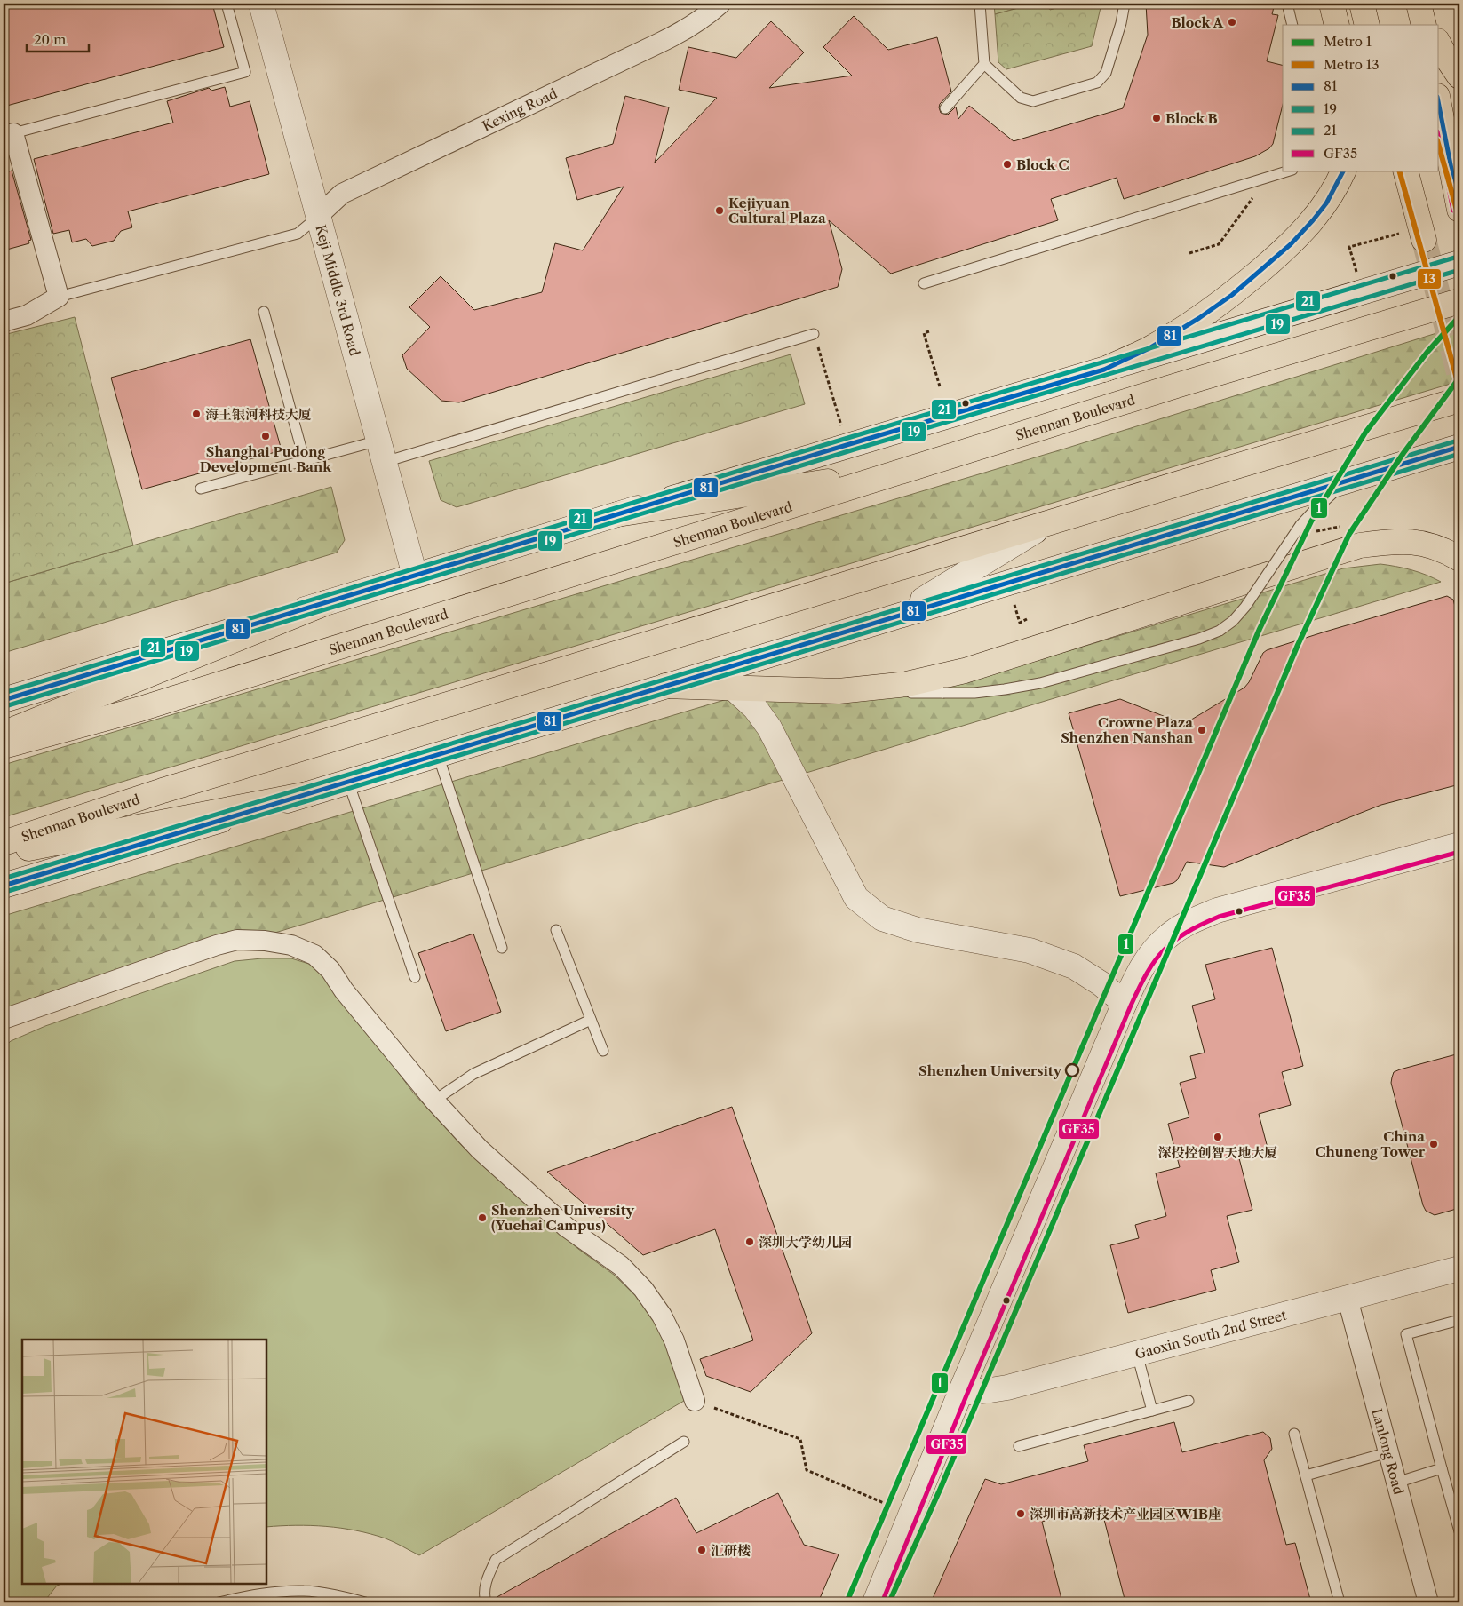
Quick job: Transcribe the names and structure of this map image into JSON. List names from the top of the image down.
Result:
{
  "streets": {
    "main road": ["Keji Middle 3rd Road", "Shennan Boulevard", "Gaoxin South 2nd Street"],
    "street": ["Kexing Road", "Lanlong Road"]
  },
  "crossings": [
    ["Kexing Road", "Keji Middle 3rd Road"],
    ["Gaoxin South 2nd Street", "Lanlong Road"]
  ],
  "places": [
    "Block A",
    "Block B",
    "Block C",
    "Kejiyuan Cultural Plaza",
    "海王银河科技大厦",
    "Shanghai Pudong Development Bank",
    "Crowne Plaza Shenzhen Nanshan",
    "Shenzhen University",
    "深投控创智天地大厦",
    "China Chuneng Tower",
    "Shenzhen University (Yuehai Campus)",
    "深圳大学幼儿园",
    "深圳市高新技术产业园区W1B座",
    "汇研楼"
  ],
  "lines": [
    "transit line 81",
    "transit line GF35",
    "metro line 13",
    "transit line 21",
    "transit line 19",
    "metro line 1"
  ],
  "legend": [
    "Metro 1",
    "Metro 13",
    "81",
    "19",
    "21",
    "GF35"
  ],
  "scale_bar": "20 m"
}
